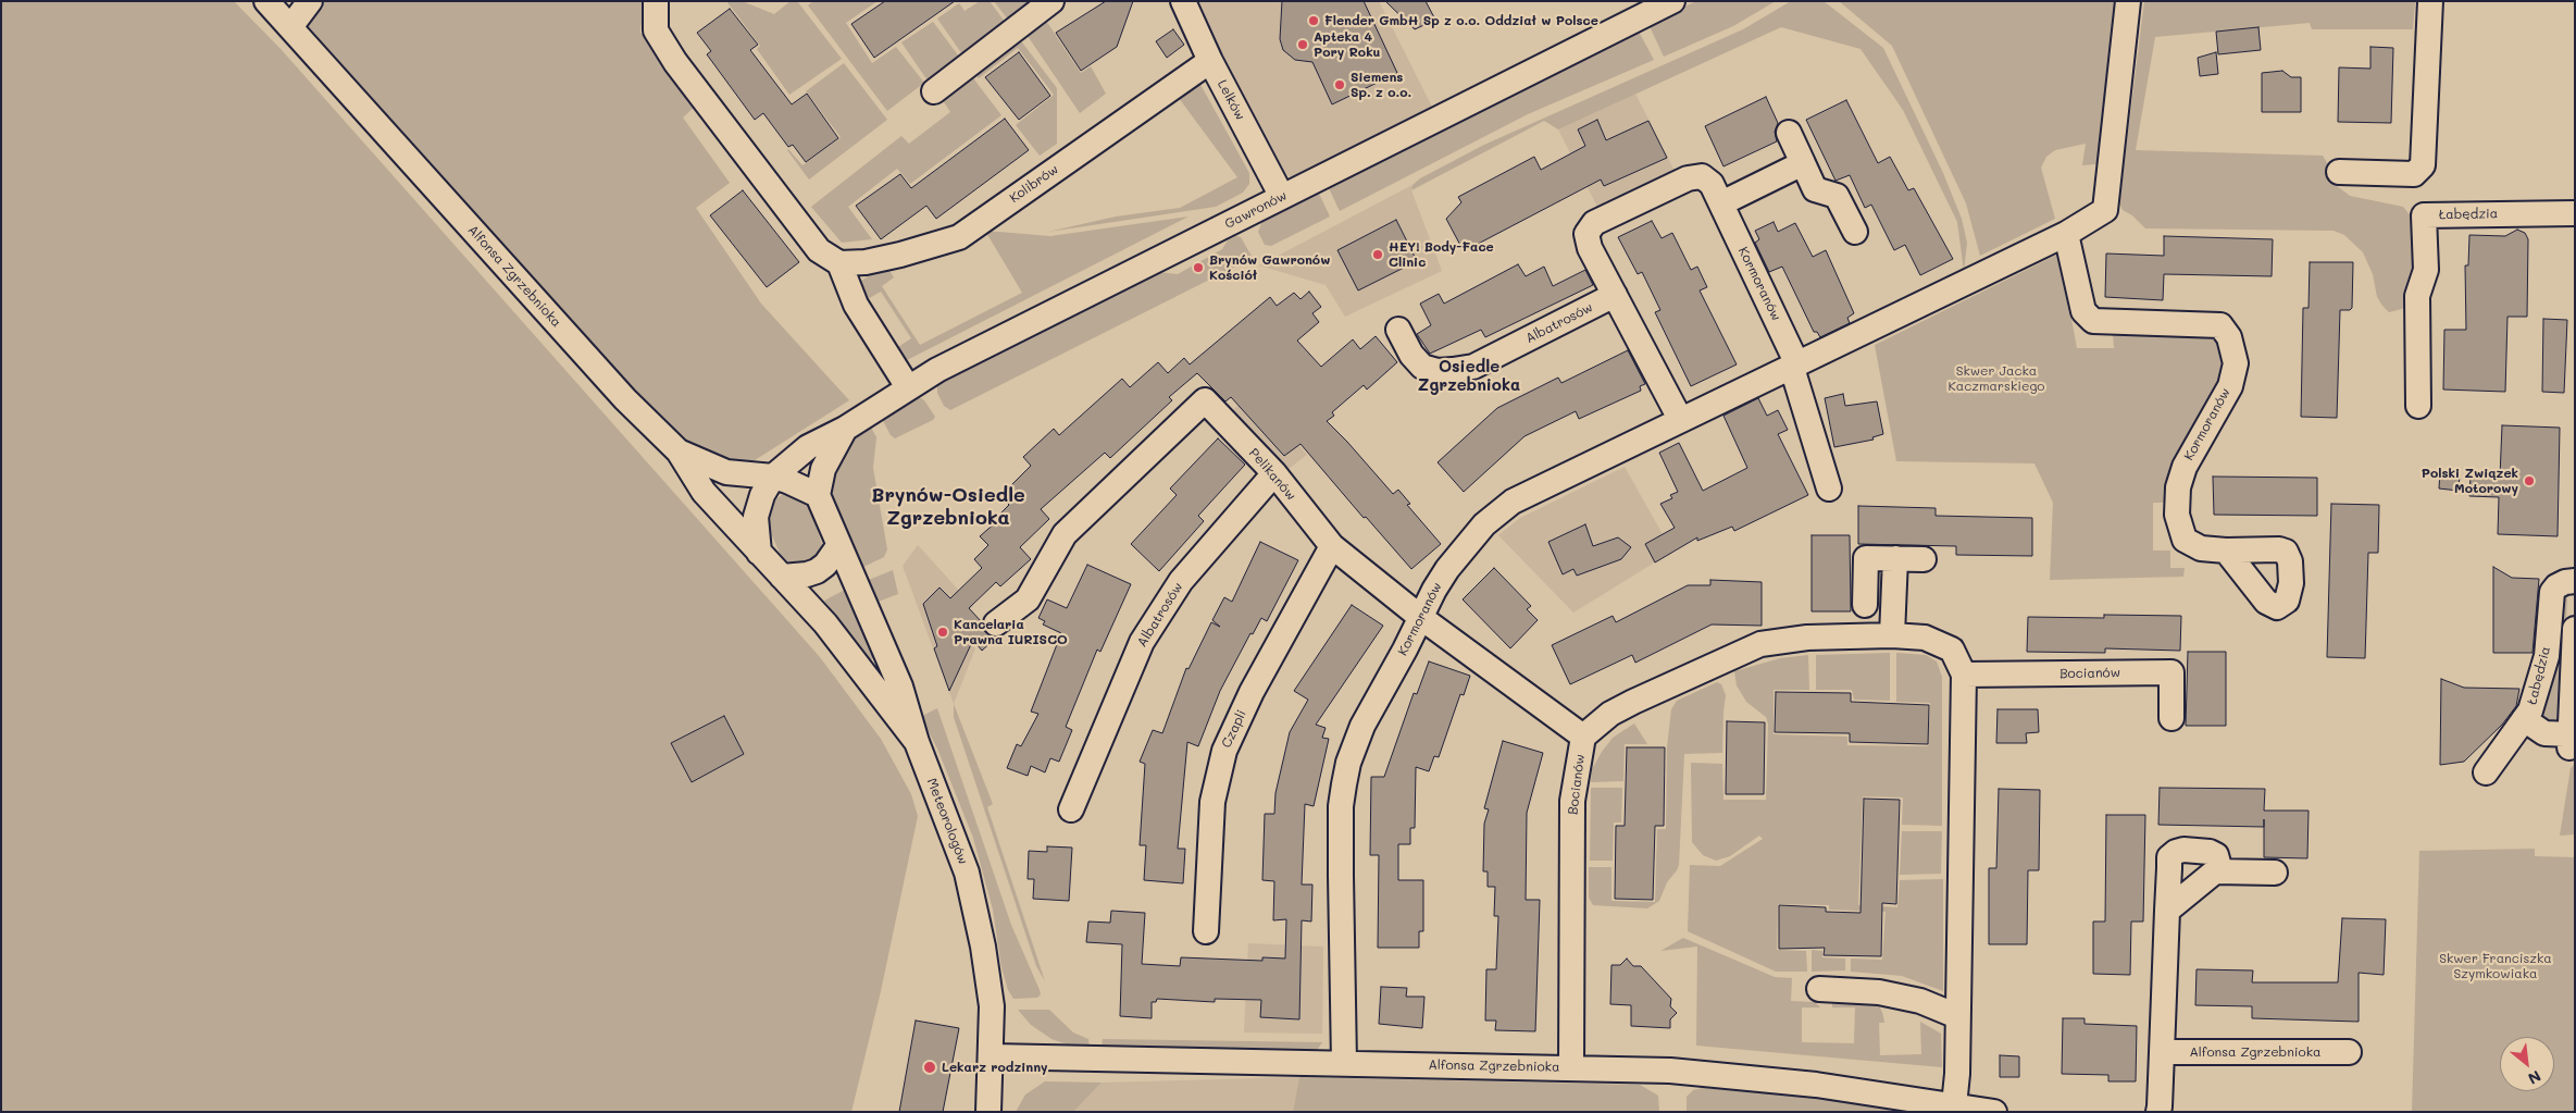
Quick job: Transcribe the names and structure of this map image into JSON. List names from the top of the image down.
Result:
{
  "streets": {
    "street": [
      "Lelków",
      "Kolibrów",
      "Gawronów",
      "Łabędzia",
      "Alfonsa Zgrzebnioka",
      "Kormoranów",
      "Albatrosów",
      "Pelikanów",
      "Bocianów",
      "Czapli",
      "Meteorologów"
    ]
  },
  "crossings": [
    ["Lelków", "Kolibrów"],
    ["Lelków", "Gawronów"],
    ["Gawronów", "Alfonsa Zgrzebnioka"],
    ["Gawronów", "Meteorologów"],
    ["Alfonsa Zgrzebnioka", "Kormoranów"],
    ["Alfonsa Zgrzebnioka", "Bocianów"],
    ["Alfonsa Zgrzebnioka", "Meteorologów"],
    ["Kormoranów", "Albatrosów"],
    ["Kormoranów", "Pelikanów"],
    ["Albatrosów", "Pelikanów"],
    ["Pelikanów", "Bocianów"],
    ["Pelikanów", "Czapli"]
  ],
  "districts": ["Osiedle Zgrzebnioka", "Brynów-Osiedle Zgrzebnioka"],
  "parks": ["Skwer Jacka Kaczmarskiego", "Skwer Franciszka Szymkowiaka"],
  "places": [
    "Flender GmbH Sp z o.o. Oddział w Polsce",
    "Apteka 4 Pory Roku",
    "Siemens Sp. z o.o.",
    "HEY! Body-Face Clinic",
    "Brynów Gawronów Kościół",
    "Polski Związek Motorowy",
    "Kancelaria Prawna IURISCO",
    "Lekarz rodzinny"
  ],
  "north": "bottom right"
}
